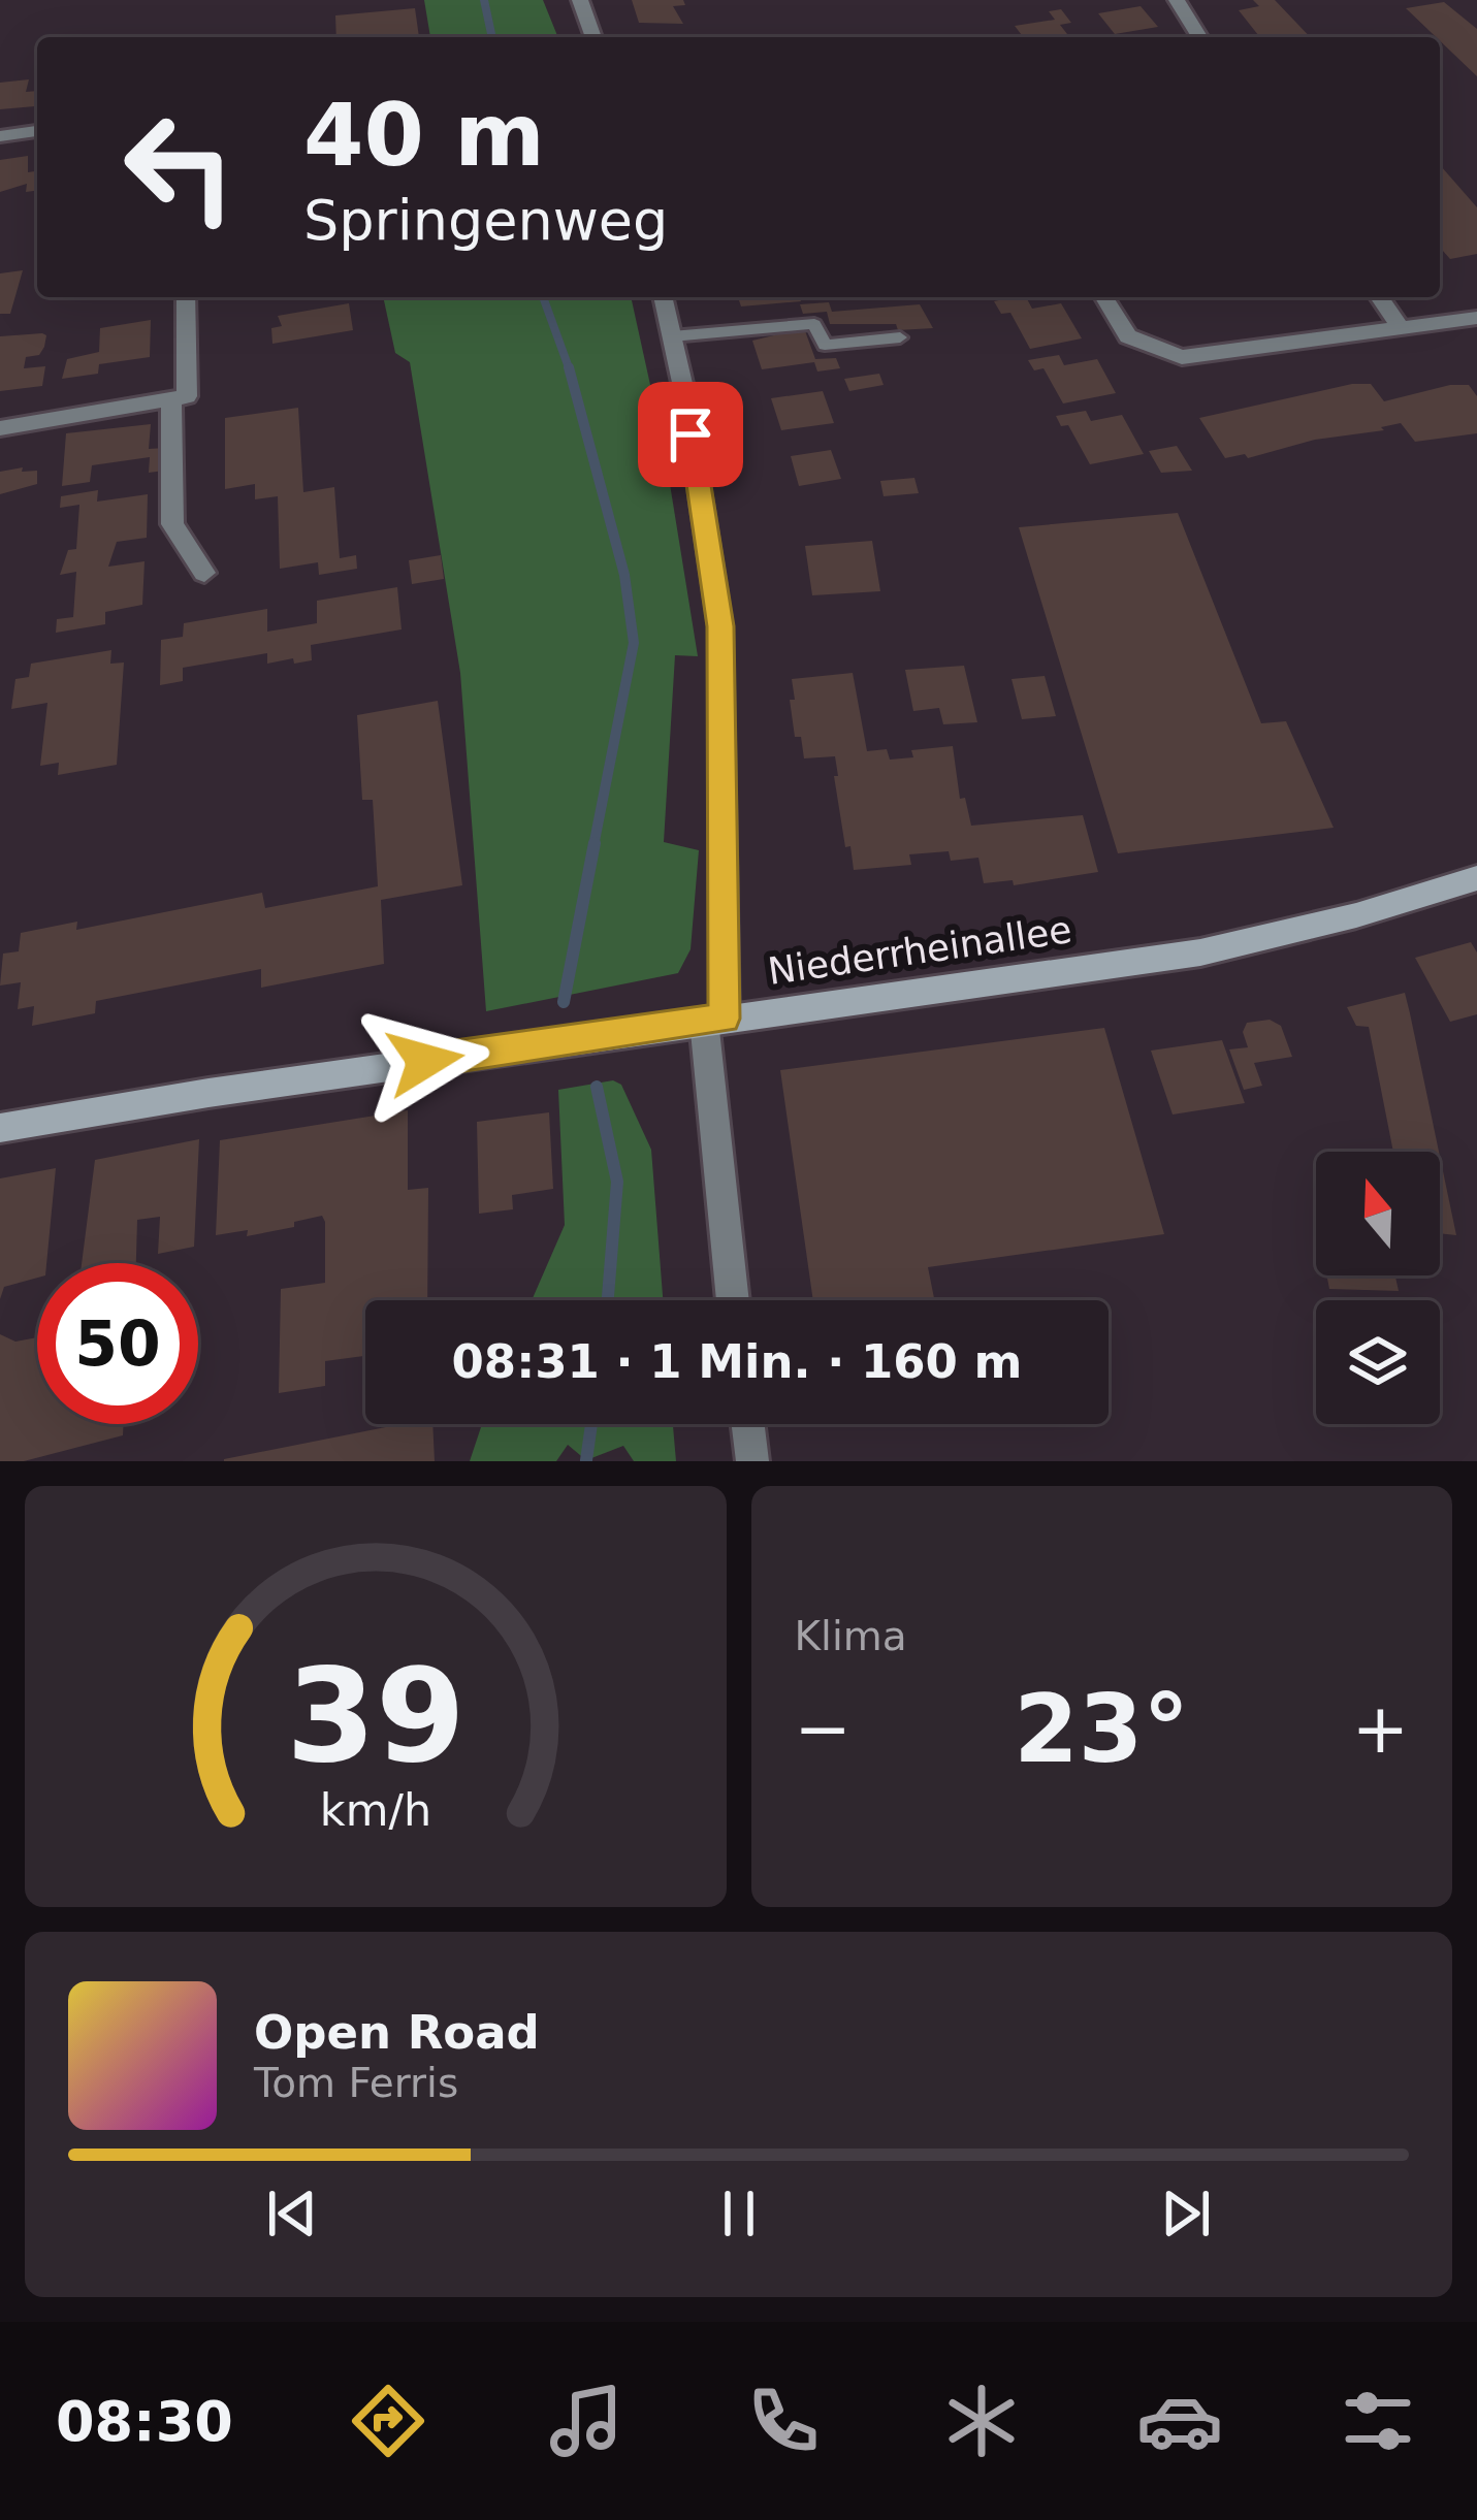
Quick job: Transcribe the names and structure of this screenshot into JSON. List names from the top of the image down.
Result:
{
  "streets": {
    "main road": ["Niederrheinallee"]
  },
  "north": "top",
  "page": {
    "turn": ["40 m", "Springenweg"],
    "limit": "50",
    "trip": "08:31 · 1 Min. · 160 m",
    "tile": "Klima",
    "heat": ["−", "23°", "+"],
    "song": ["Open Road", "Tom Ferris"],
    "tabs": "08:30",
    "gauge": ["39", "km/h"]
  }
}
